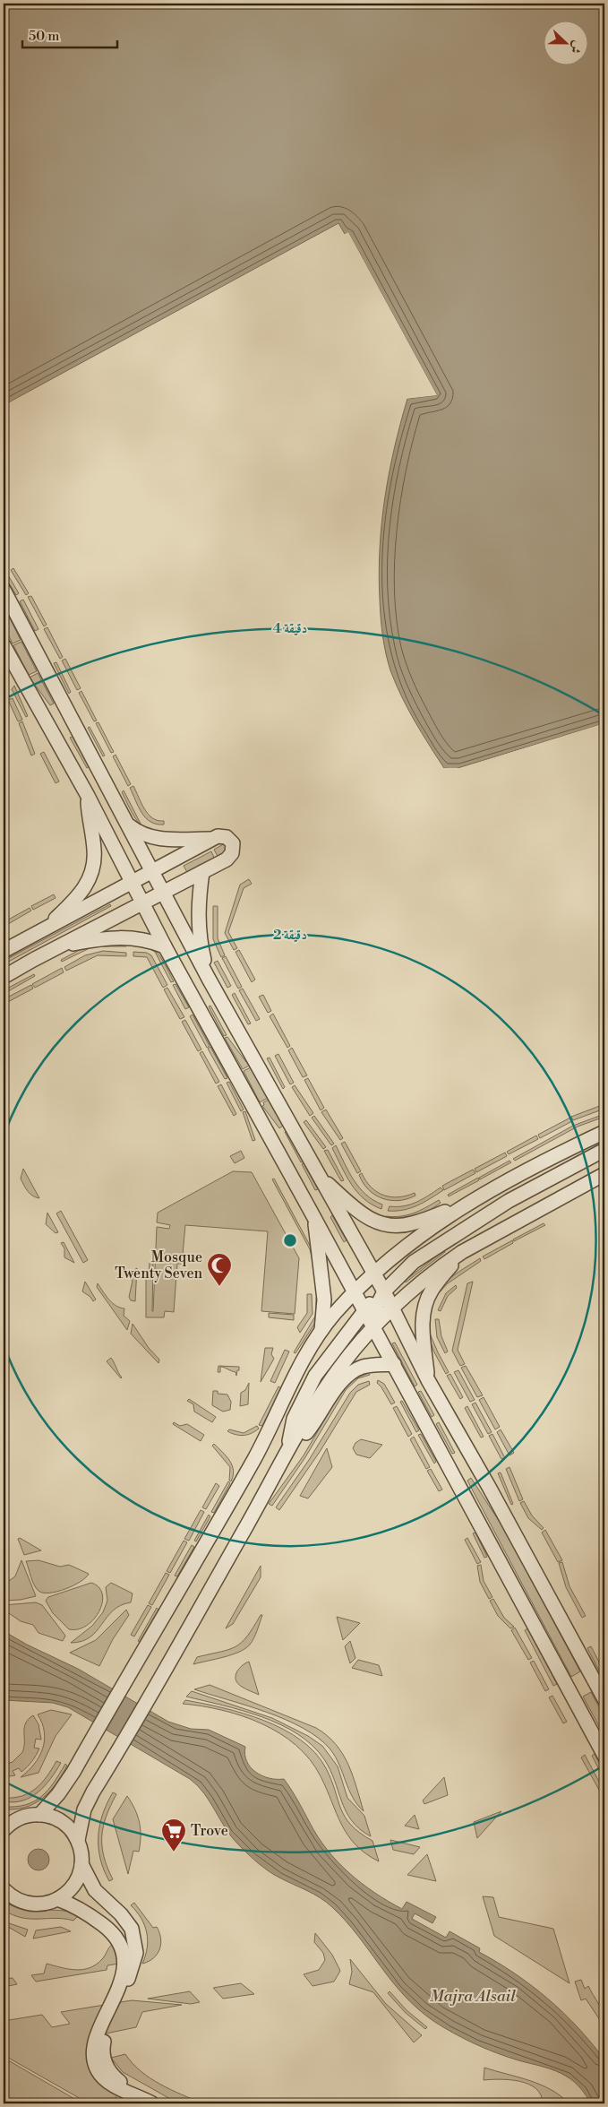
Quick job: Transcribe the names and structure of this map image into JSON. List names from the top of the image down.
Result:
{
  "water": ["Majra Alsail"],
  "places": {
    "mosque": ["Mosque Twenty Seven"],
    "supermarket": ["Trove"]
  },
  "scale_bar": "50 m",
  "north": "right",
  "rings": ["4 دقيقة", "2 دقيقة"]
}
